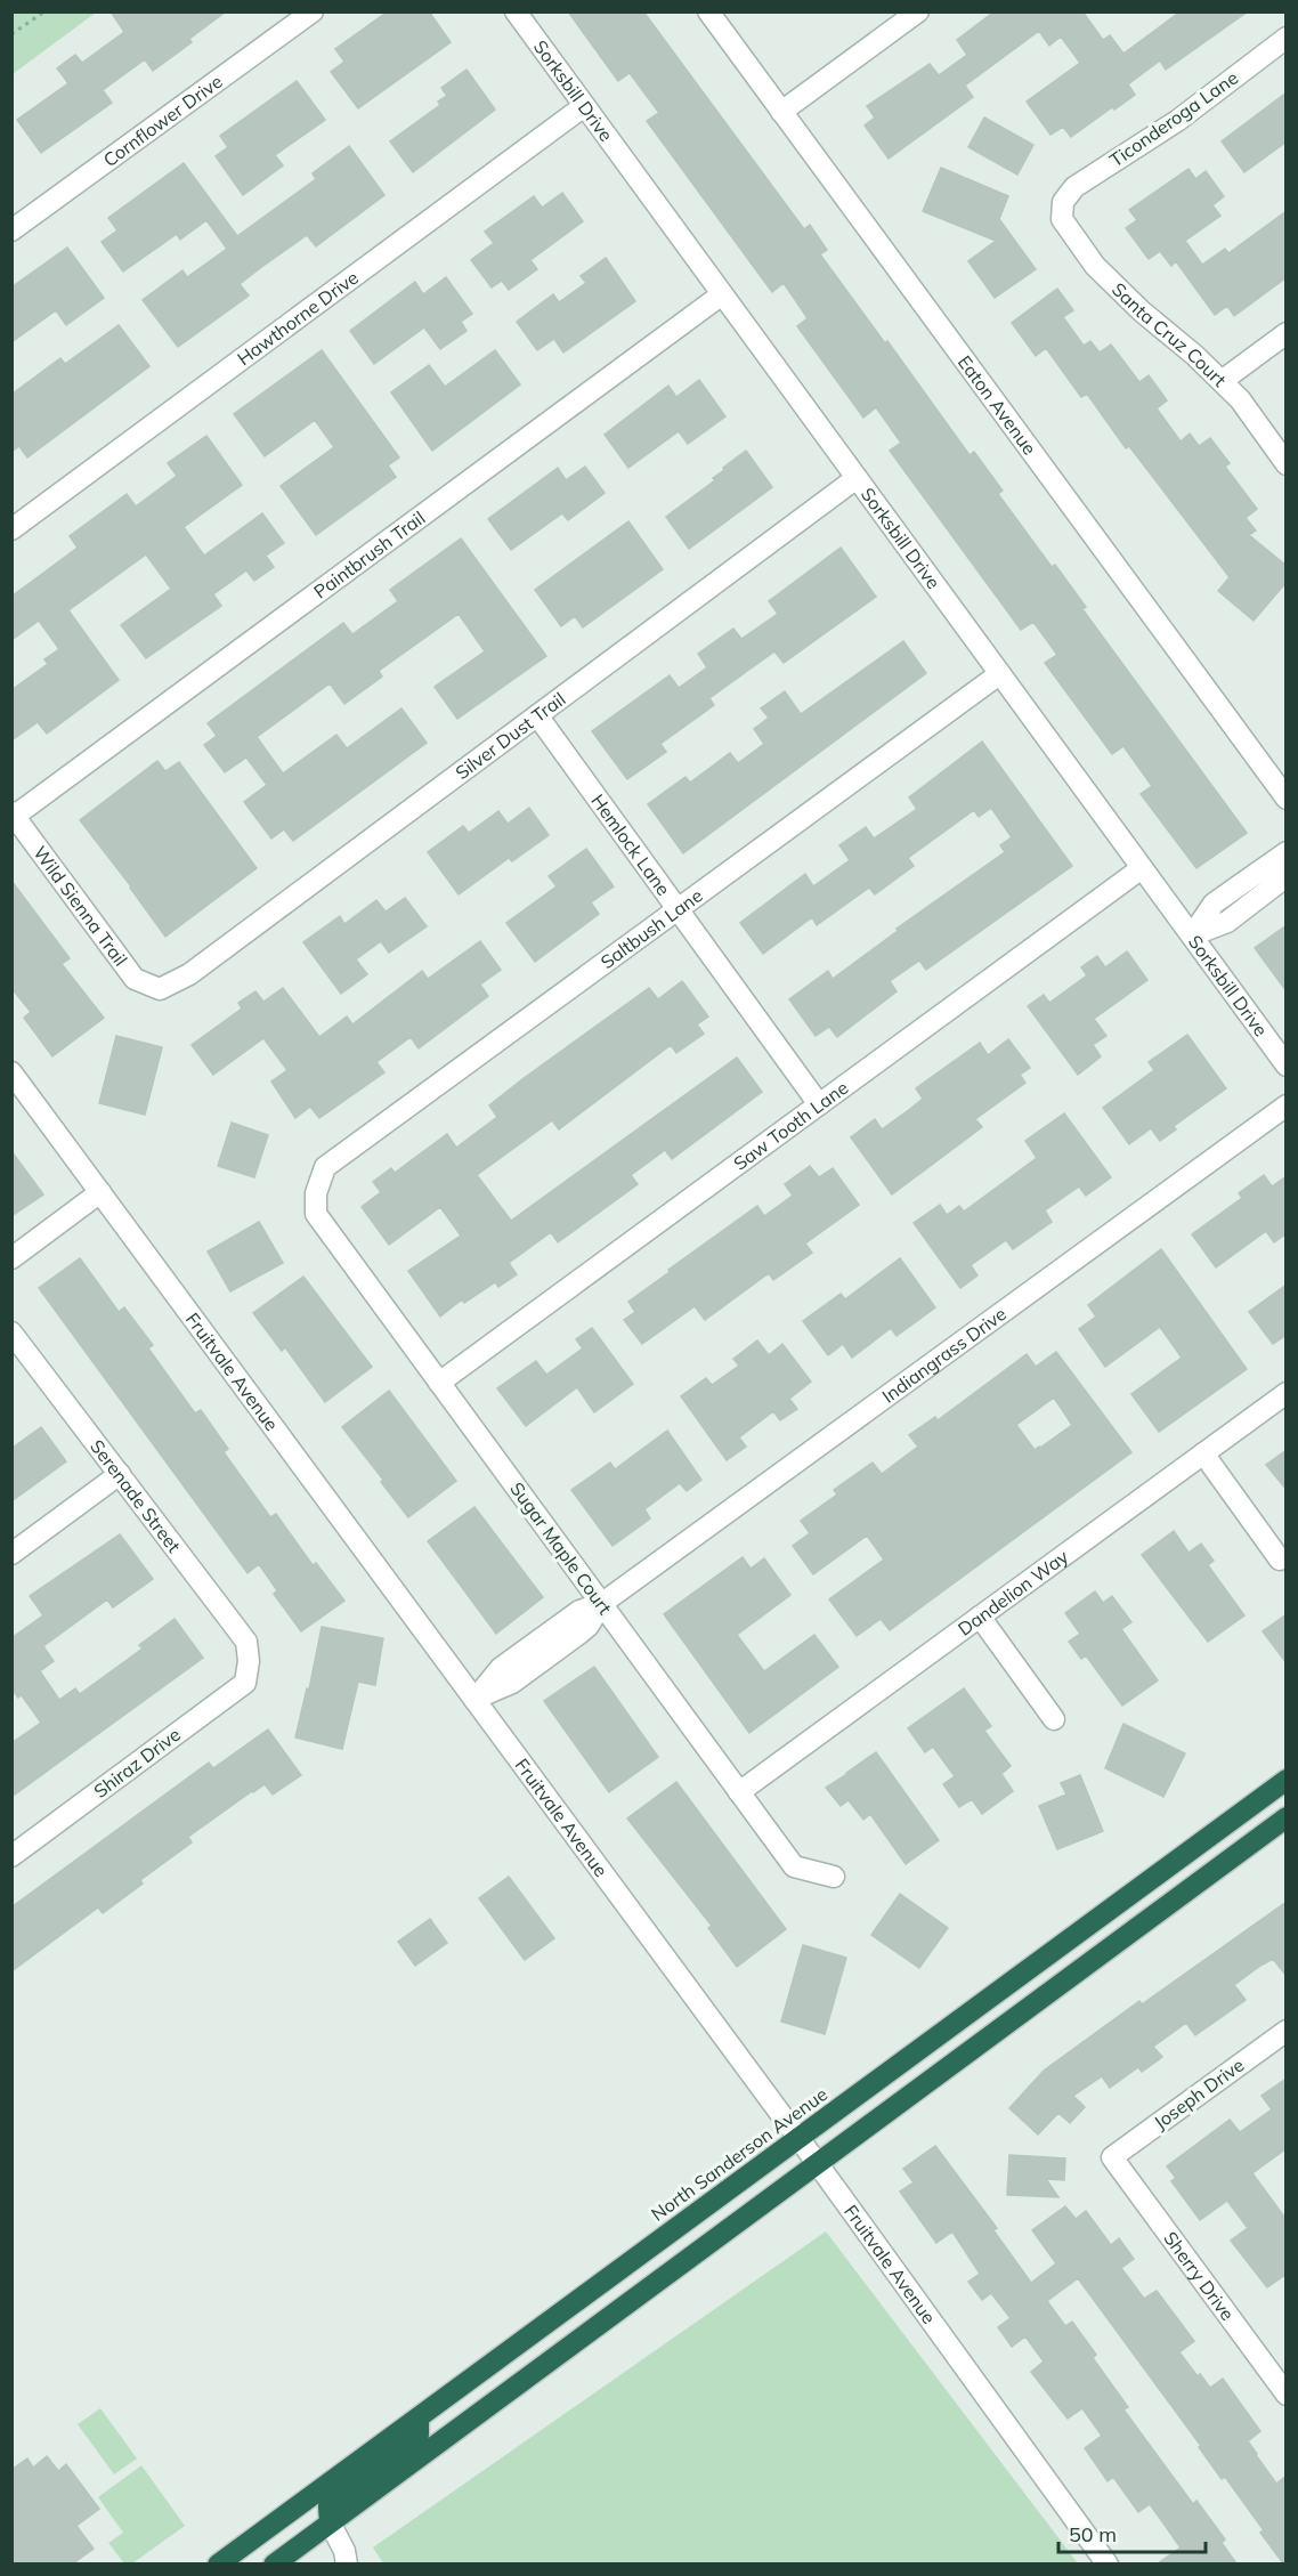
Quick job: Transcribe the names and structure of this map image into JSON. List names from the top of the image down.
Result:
{
  "streets": {
    "highway": ["North Sanderson Avenue"],
    "street": [
      "Sorksbill Drive",
      "Ticonderoga Lane",
      "Cornflower Drive",
      "Hawthorne Drive",
      "Santa Cruz Court",
      "Eaton Avenue",
      "Paintbrush Trail",
      "Silver Dust Trail",
      "Hemlock Lane",
      "Wild Sienna Trail",
      "Saltbush Lane",
      "Saw Tooth Lane",
      "Indiangrass Drive",
      "Fruitvale Avenue",
      "Serenade Street",
      "Sugar Maple Court",
      "Dandelion Way",
      "Shiraz Drive",
      "Joseph Drive",
      "Sherry Drive"
    ]
  },
  "crossings": [
    ["Sorksbill Drive", "Hawthorne Drive"],
    ["Sorksbill Drive", "Paintbrush Trail"],
    ["Sorksbill Drive", "Silver Dust Trail"],
    ["Sorksbill Drive", "Saltbush Lane"],
    ["Sorksbill Drive", "Saw Tooth Lane"],
    ["Ticonderoga Lane", "Santa Cruz Court"],
    ["Paintbrush Trail", "Wild Sienna Trail"],
    ["Silver Dust Trail", "Hemlock Lane"],
    ["Silver Dust Trail", "Wild Sienna Trail"],
    ["Hemlock Lane", "Saltbush Lane"],
    ["Hemlock Lane", "Saw Tooth Lane"],
    ["Saltbush Lane", "Sugar Maple Court"],
    ["Saw Tooth Lane", "Sugar Maple Court"],
    ["Indiangrass Drive", "Fruitvale Avenue"],
    ["Indiangrass Drive", "Sugar Maple Court"],
    ["Fruitvale Avenue", "North Sanderson Avenue"],
    ["Serenade Street", "Shiraz Drive"],
    ["Sugar Maple Court", "Dandelion Way"],
    ["Joseph Drive", "Sherry Drive"]
  ],
  "scale_bar": "50 m"
}
